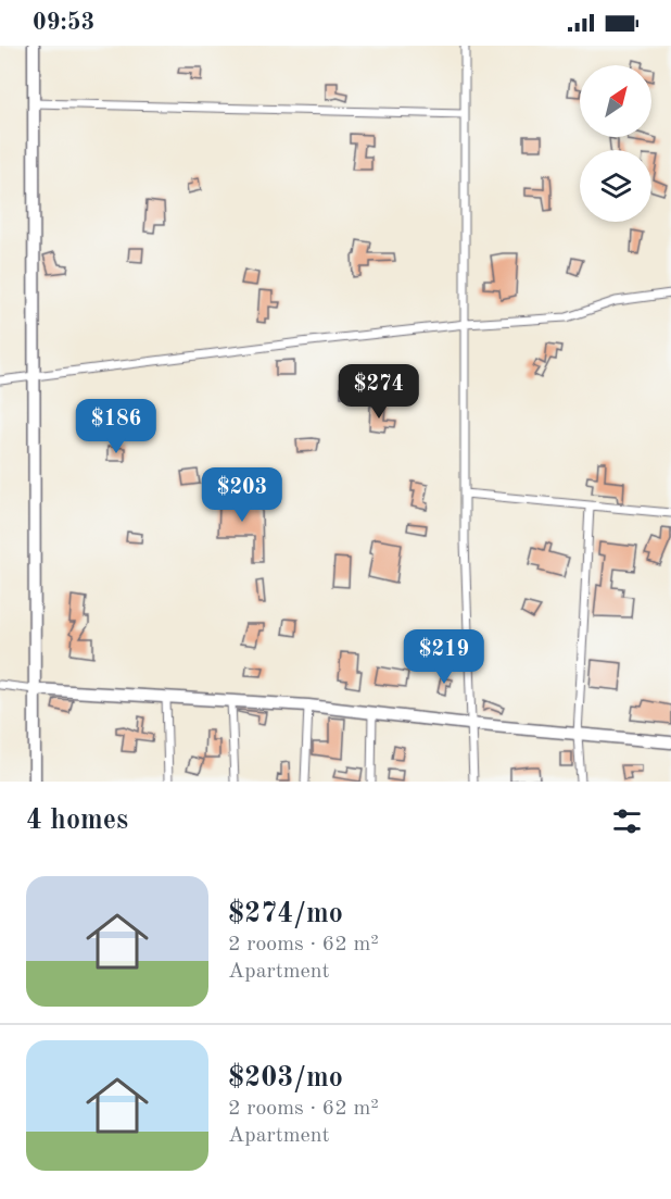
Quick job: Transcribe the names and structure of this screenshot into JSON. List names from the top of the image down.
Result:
{
  "north": "top right",
  "page": {
    "status": "09:53",
    "price": [
      "$274",
      "$186",
      "$203",
      "$219"
    ],
    "heading": "4 homes",
    "list": [
      {
        "name": "$274/mo",
        "note": "2 rooms · 62 m² · Apartment"
      },
      {
        "name": "$203/mo",
        "note": "2 rooms · 62 m² · Apartment"
      }
    ]
  }
}
